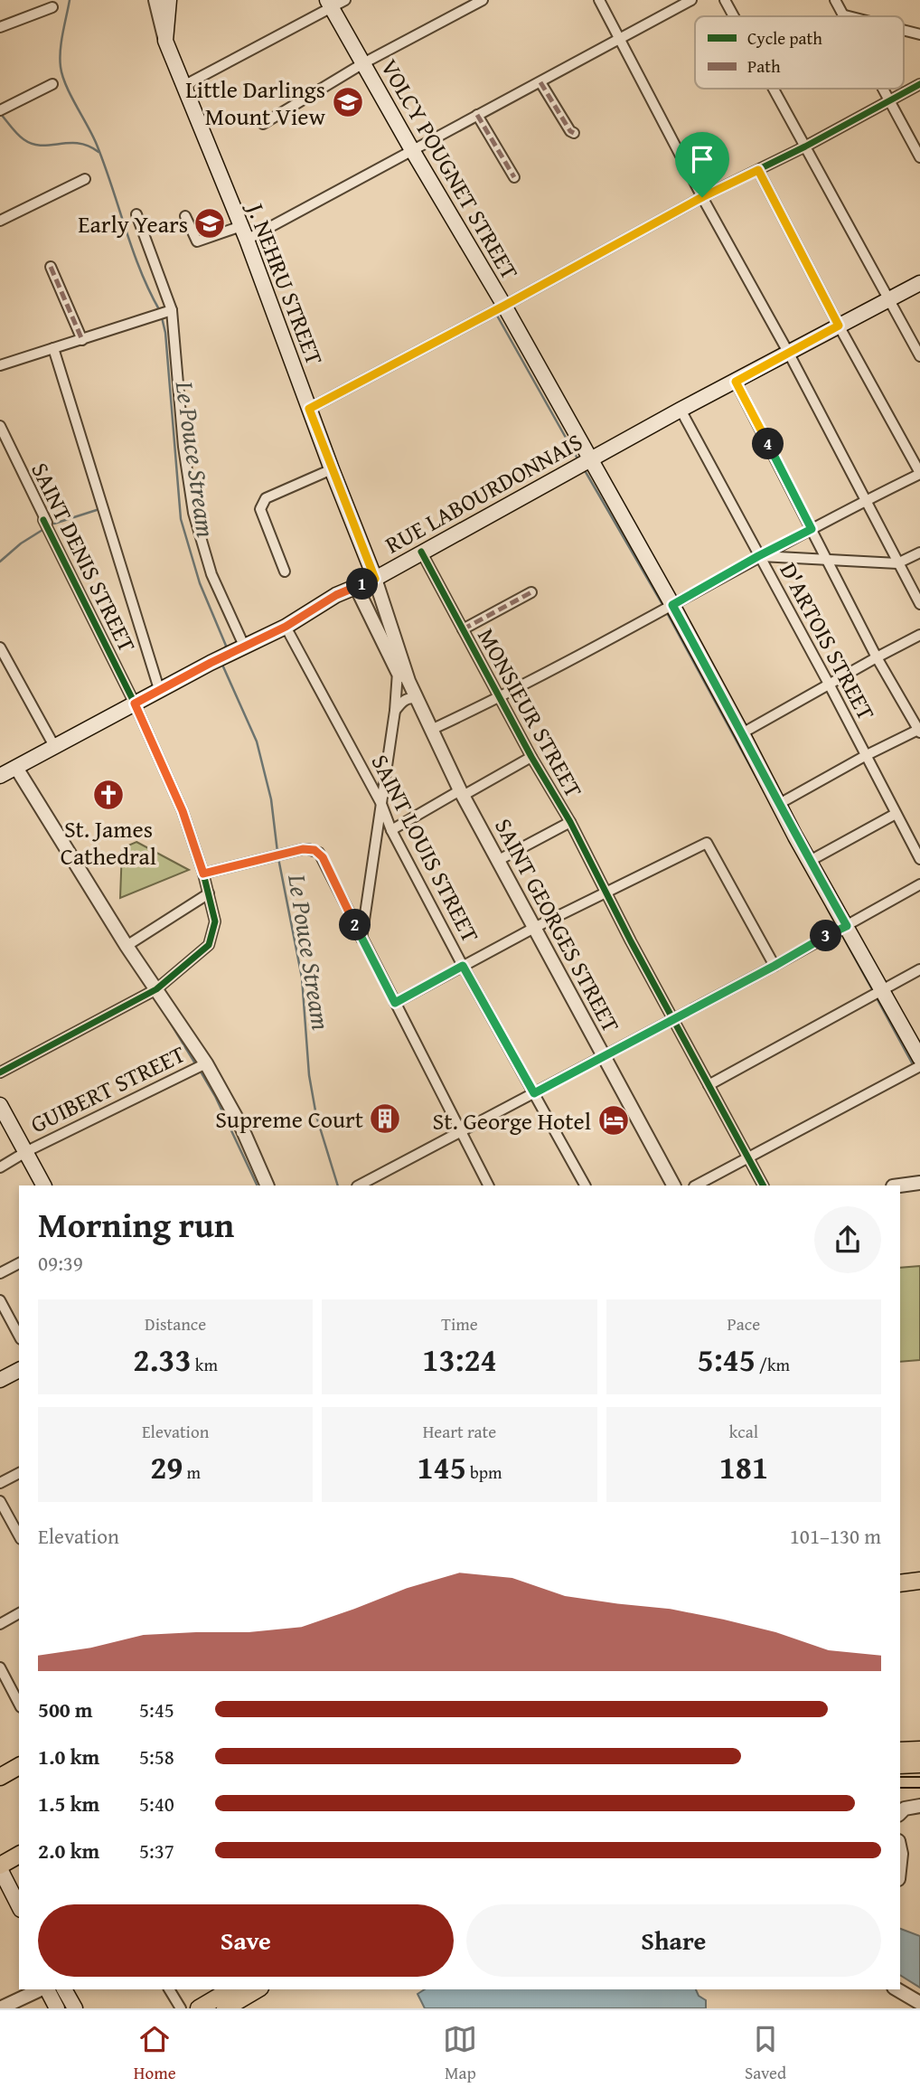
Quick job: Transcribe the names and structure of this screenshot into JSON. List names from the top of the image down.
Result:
{
  "streets": {
    "main road": ["VOLCY POUGNET STREET", "J. NEHRU STREET", "RUE LABOURDONNAIS"],
    "street": [
      "SAINT DENIS STREET",
      "D'ARTOIS STREET",
      "MONSIEUR STREET",
      "SAINT LOUIS STREET",
      "SAINT GEORGES STREET",
      "GUIBERT STREET"
    ]
  },
  "crossings": [
    ["VOLCY POUGNET STREET", "RUE LABOURDONNAIS"],
    ["J. NEHRU STREET", "RUE LABOURDONNAIS"],
    ["J. NEHRU STREET", "SAINT GEORGES STREET"],
    ["RUE LABOURDONNAIS", "SAINT DENIS STREET"],
    ["RUE LABOURDONNAIS", "D'ARTOIS STREET"],
    ["RUE LABOURDONNAIS", "MONSIEUR STREET"],
    ["RUE LABOURDONNAIS", "SAINT LOUIS STREET"],
    ["RUE LABOURDONNAIS", "SAINT GEORGES STREET"]
  ],
  "water": ["Le Pouce Stream"],
  "places": {
    "school or university": ["Little Darlings Mount View", "Early Years"],
    "church": ["St. James Cathedral"],
    "building": ["Supreme Court"],
    "hotel": ["St. George Hotel"]
  },
  "legend": ["Cycle path", "Path"],
  "page": {
    "pins": [
      "4",
      "1",
      "2",
      "3"
    ],
    "heading": ["Morning run", "09:39"],
    "stats": [
      ["Distance", "2.33 km"],
      ["Time", "13:24"],
      ["Pace", "5:45 /km"],
      ["Elevation", "29 m"],
      ["Heart rate", "145 bpm"],
      ["kcal", "181"]
    ],
    "chart": ["Elevation", "101–130 m"],
    "list": [
      {
        "name": "500 m",
        "note": "5:45"
      },
      {
        "name": "1.0 km",
        "note": "5:58"
      },
      {
        "name": "1.5 km",
        "note": "5:40"
      },
      {
        "name": "2.0 km",
        "note": "5:37"
      }
    ],
    "buttons": ["Save", "Share"],
    "tabs": ["Home", "Map", "Saved"]
  }
}
